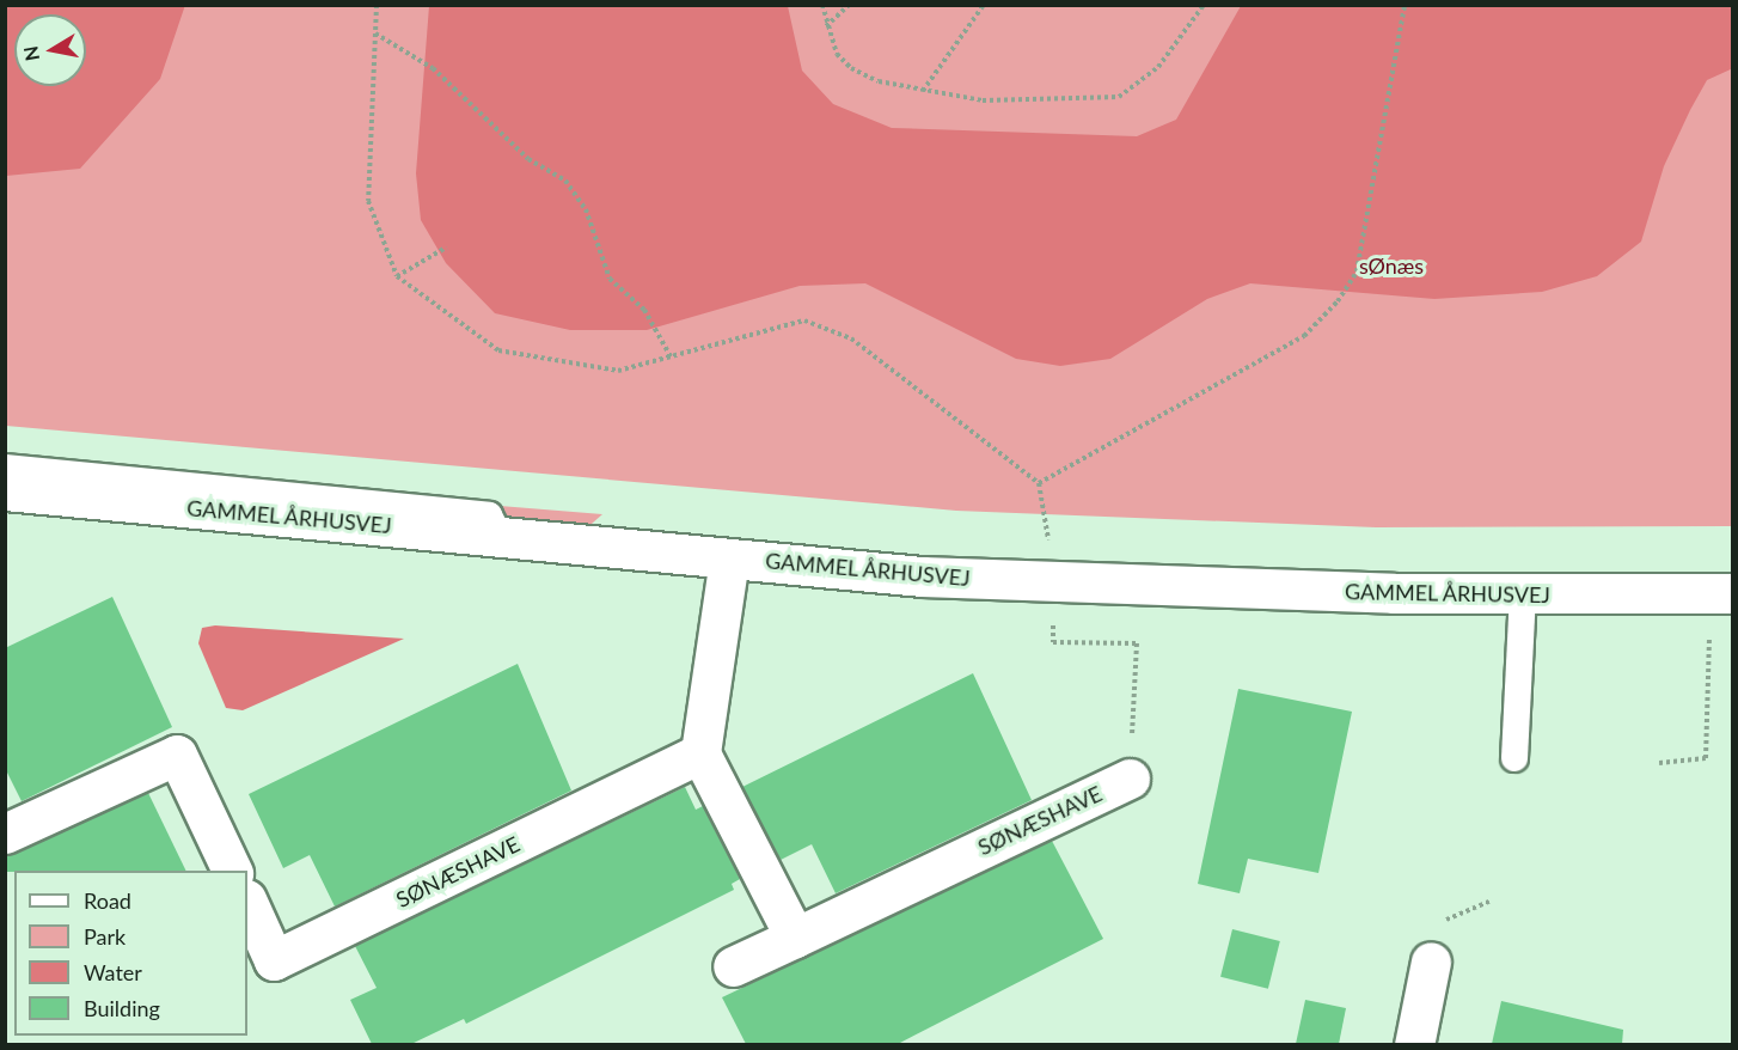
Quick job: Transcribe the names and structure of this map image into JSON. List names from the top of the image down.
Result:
{
  "streets": {
    "street": ["GAMMEL ÅRHUSVEJ", "SØNÆSHAVE"]
  },
  "parks": ["sØnæs"],
  "legend": [
    "Road",
    "Park",
    "Water",
    "Building"
  ],
  "north": "left"
}
